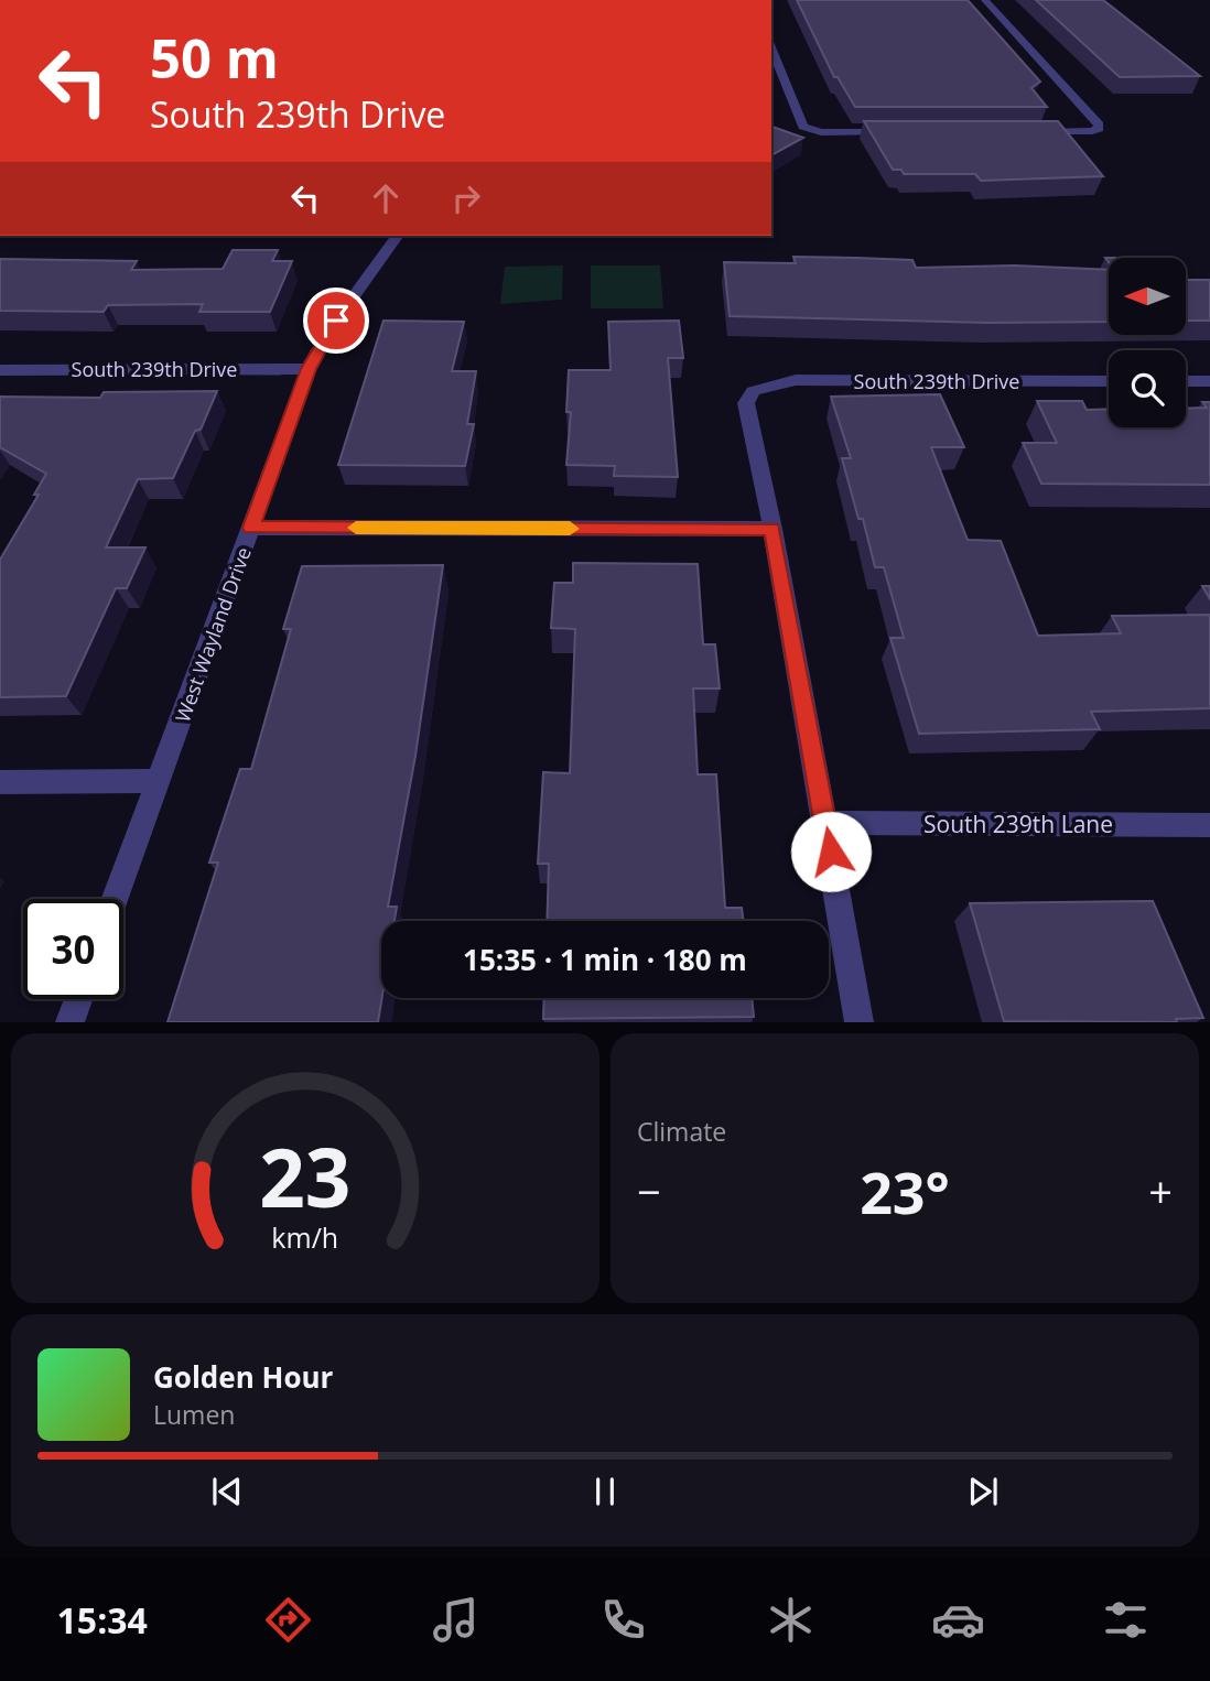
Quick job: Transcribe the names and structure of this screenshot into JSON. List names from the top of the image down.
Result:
{
  "streets": {
    "street": ["South 239th Drive", "West Wayland Drive", "South 239th Lane"]
  },
  "crossings": [
    ["South 239th Drive", "West Wayland Drive"]
  ],
  "north": "left",
  "page": {
    "turn": ["50 m", "South 239th Drive"],
    "limit": "30",
    "trip": "15:35 · 1 min · 180 m",
    "tile": "Climate",
    "heat": ["−", "23°", "+"],
    "song": ["Golden Hour", "Lumen"],
    "tabs": "15:34",
    "gauge": ["23", "km/h"]
  }
}
